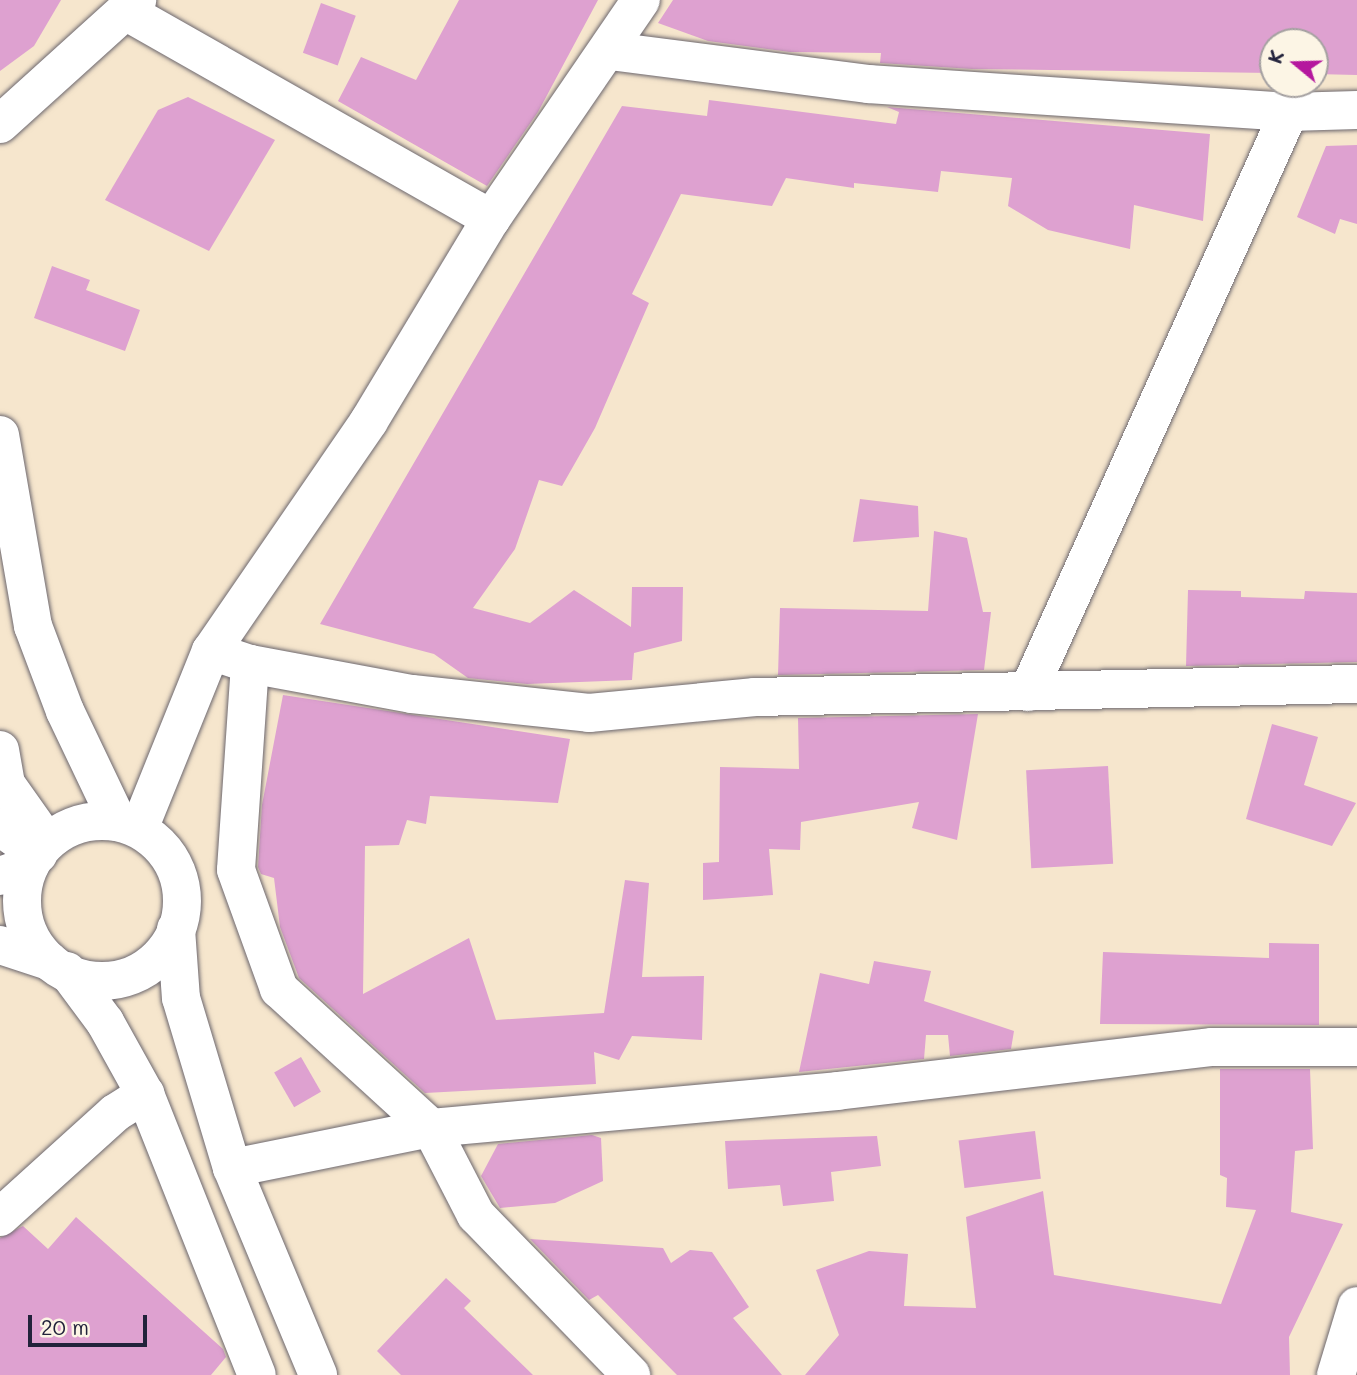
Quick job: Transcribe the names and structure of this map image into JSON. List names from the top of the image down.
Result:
{
  "scale_bar": "20 m",
  "north": "left"
}
